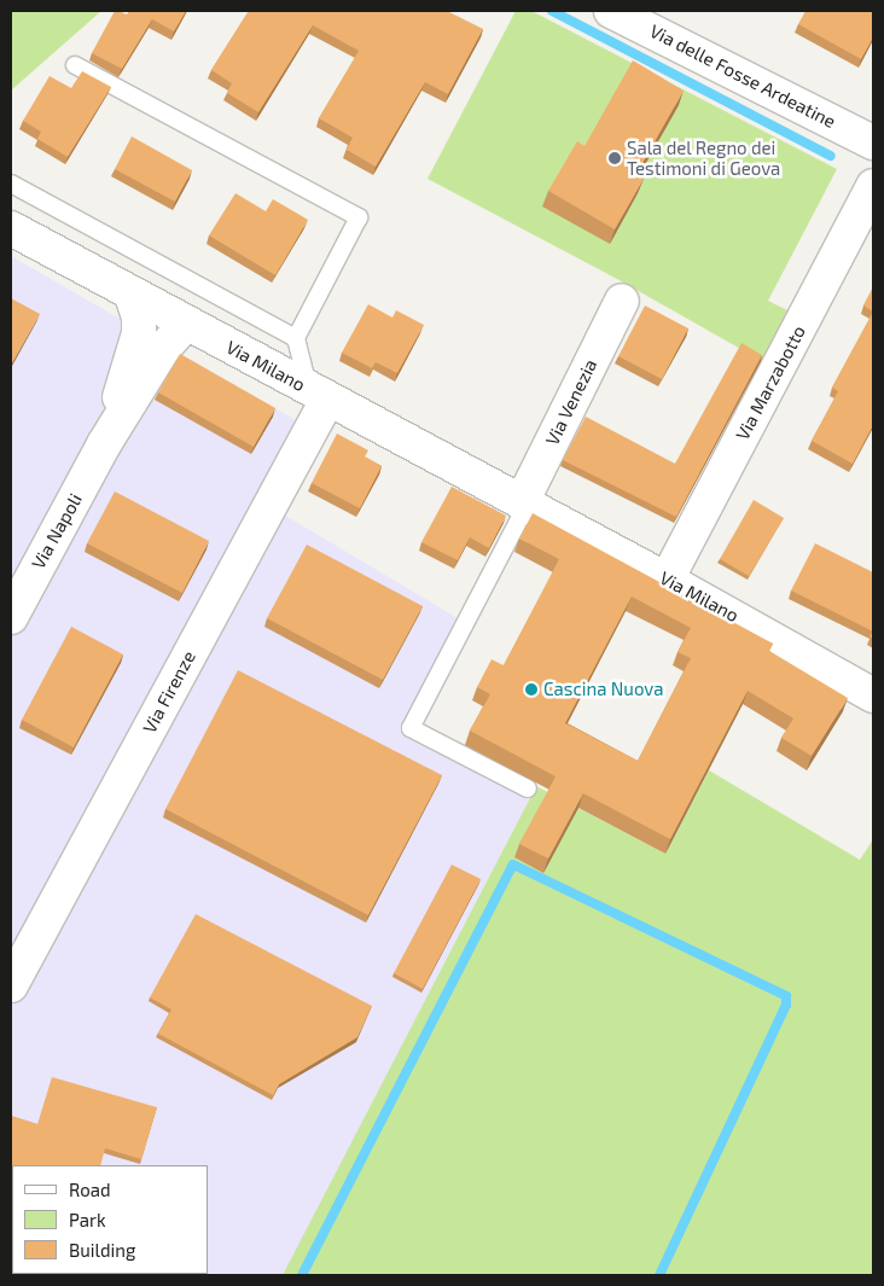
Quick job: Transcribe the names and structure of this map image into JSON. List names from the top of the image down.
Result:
{
  "streets": {
    "street": [
      "Via delle Fosse Ardeatine",
      "Via Milano",
      "Via Marzabotto",
      "Via Venezia",
      "Via Napoli",
      "Via Firenze"
    ]
  },
  "crossings": [
    ["Via Milano", "Via Marzabotto"],
    ["Via Milano", "Via Venezia"],
    ["Via Milano", "Via Napoli"],
    ["Via Milano", "Via Firenze"]
  ],
  "places": ["Sala del Regno dei Testimoni di Geova", "Cascina Nuova"],
  "legend": ["Road", "Park", "Building"]
}
